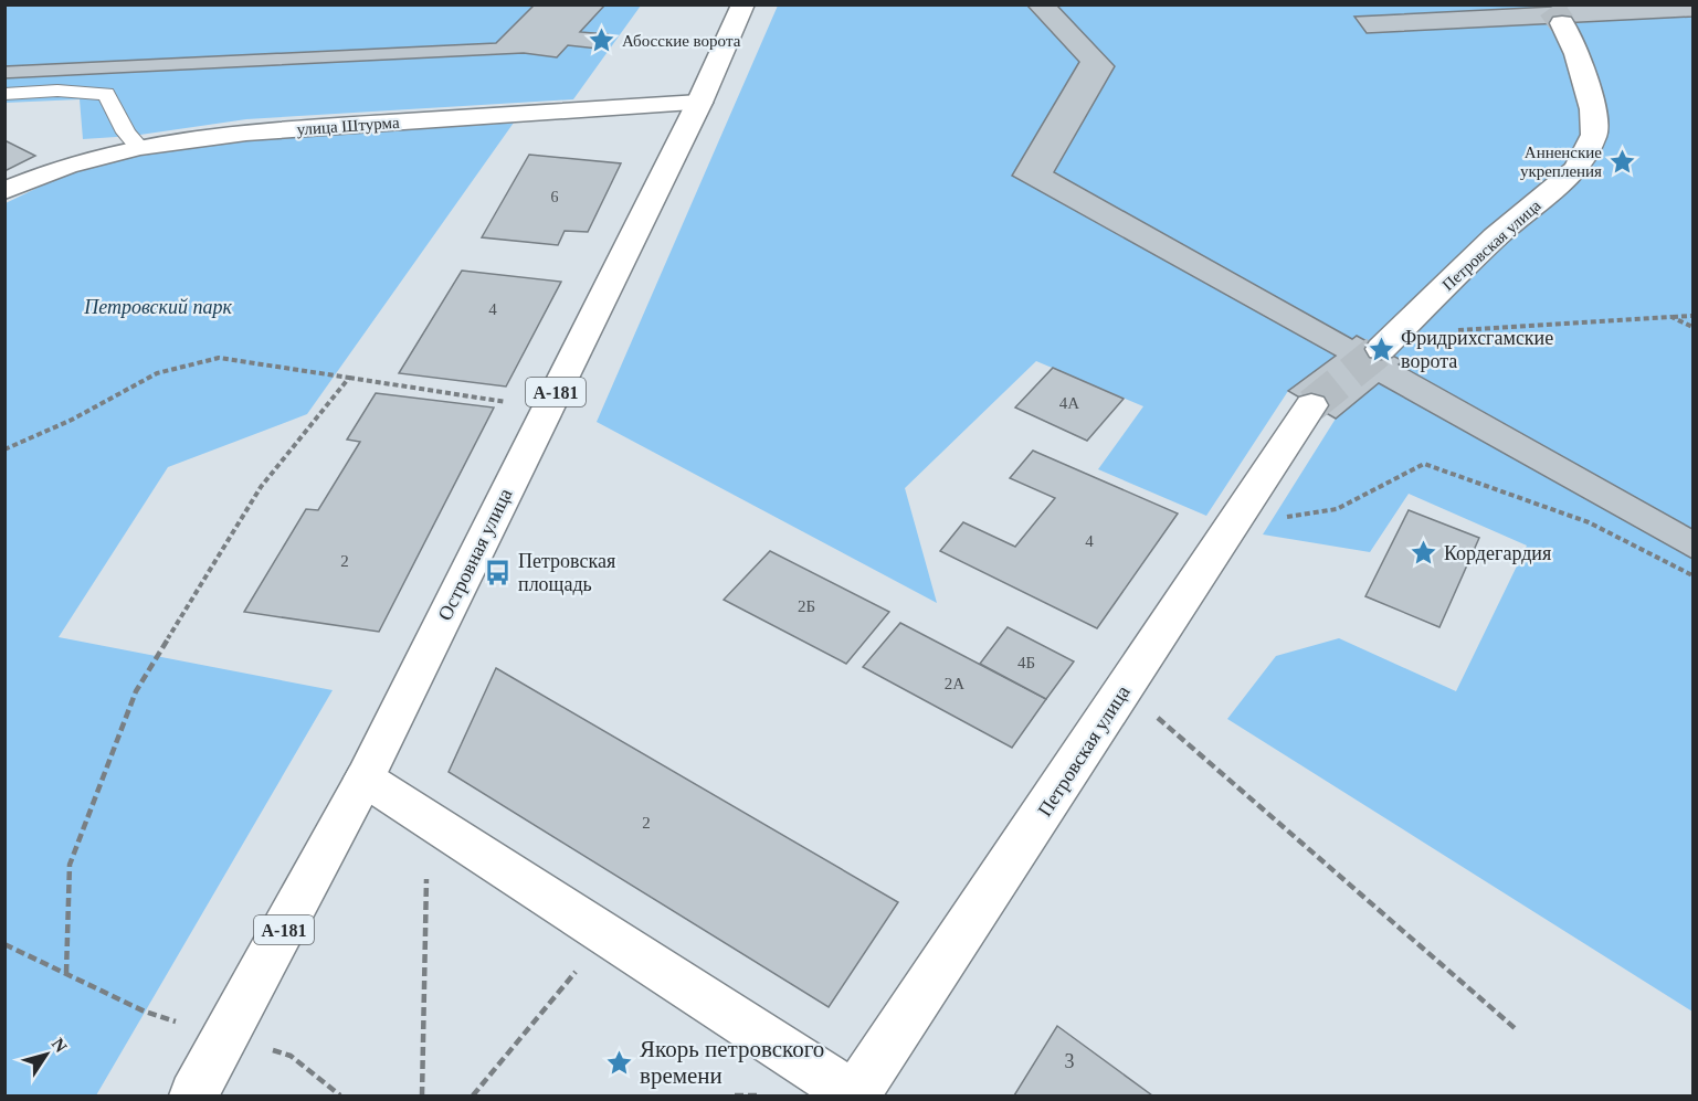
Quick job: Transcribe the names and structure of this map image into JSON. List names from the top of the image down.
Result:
{
  "streets": {
    "street": [
      "улица Штурма",
      "Петровская улица",
      "А-181",
      "Островная улица"
    ]
  },
  "crossings": [
    ["улица Штурма", "Островная улица"]
  ],
  "parks": ["Петровский парк"],
  "places": {
    "place": [
      "Абосские ворота",
      "Анненские укрепления",
      "Фридрихсгамские ворота",
      "Кордегардия",
      "Якорь петровского времени"
    ],
    "bus stop": ["Петровская площадь"]
  },
  "house_numbers": [
    "6",
    "4",
    "4А",
    "4",
    "2",
    "2Б",
    "4Б",
    "2А",
    "2",
    "3"
  ],
  "north": "top right"
}
